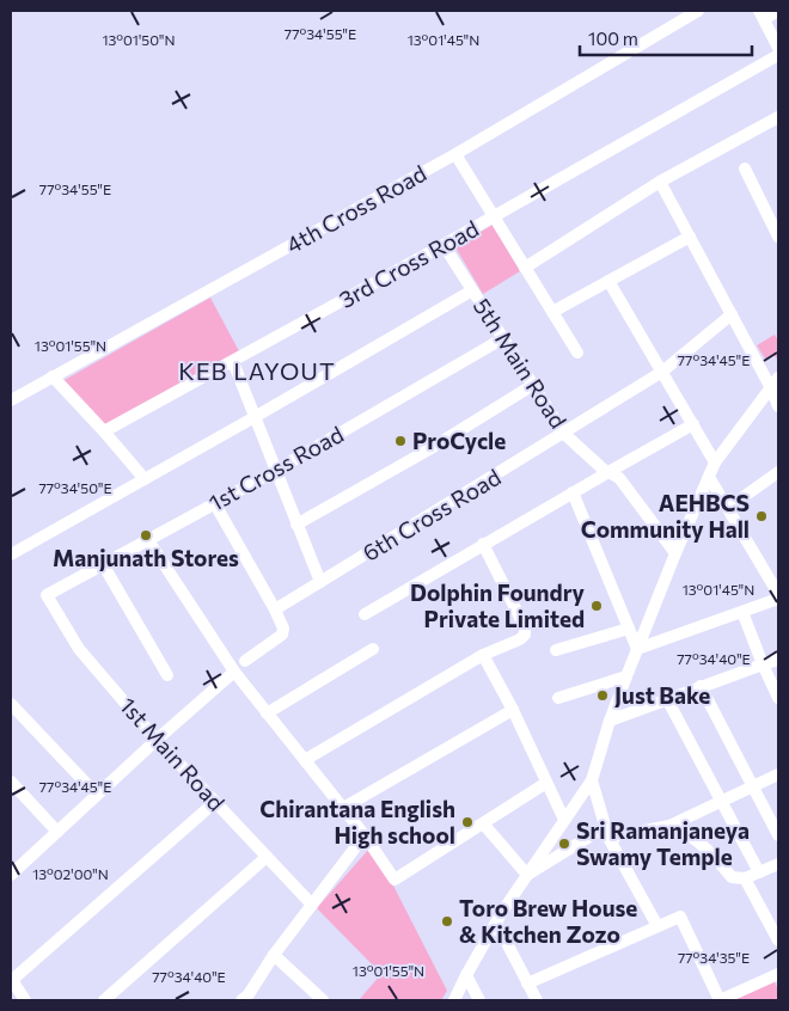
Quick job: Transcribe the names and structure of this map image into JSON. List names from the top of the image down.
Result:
{
  "streets": {
    "street": [
      "4th Cross Road",
      "3rd Cross Road",
      "5th Main Road",
      "1st Cross Road",
      "6th Cross Road",
      "1st Main Road"
    ]
  },
  "crossings": [
    ["4th Cross Road", "3rd Cross Road"],
    ["3rd Cross Road", "5th Main Road"],
    ["5th Main Road", "1st Cross Road"],
    ["5th Main Road", "6th Cross Road"],
    ["1st Cross Road", "1st Main Road"]
  ],
  "districts": ["KEB LAYOUT"],
  "places": [
    "ProCycle",
    "AEHBCS Community Hall",
    "Manjunath Stores",
    "Dolphin Foundry Private Limited",
    "Just Bake",
    "Chirantana English High school",
    "Sri Ramanjaneya Swamy Temple",
    "Toro Brew House & Kitchen Zozo"
  ],
  "scale_bar": "100 m",
  "coordinates": [
    "77°34'55\"E",
    "13°01'50\"N",
    "13°01'45\"N",
    "13°01'55\"N",
    "77°34'45\"E",
    "77°34'50\"E",
    "77°34'40\"E",
    "13°02'00\"N",
    "77°34'35\"E"
  ]
}
